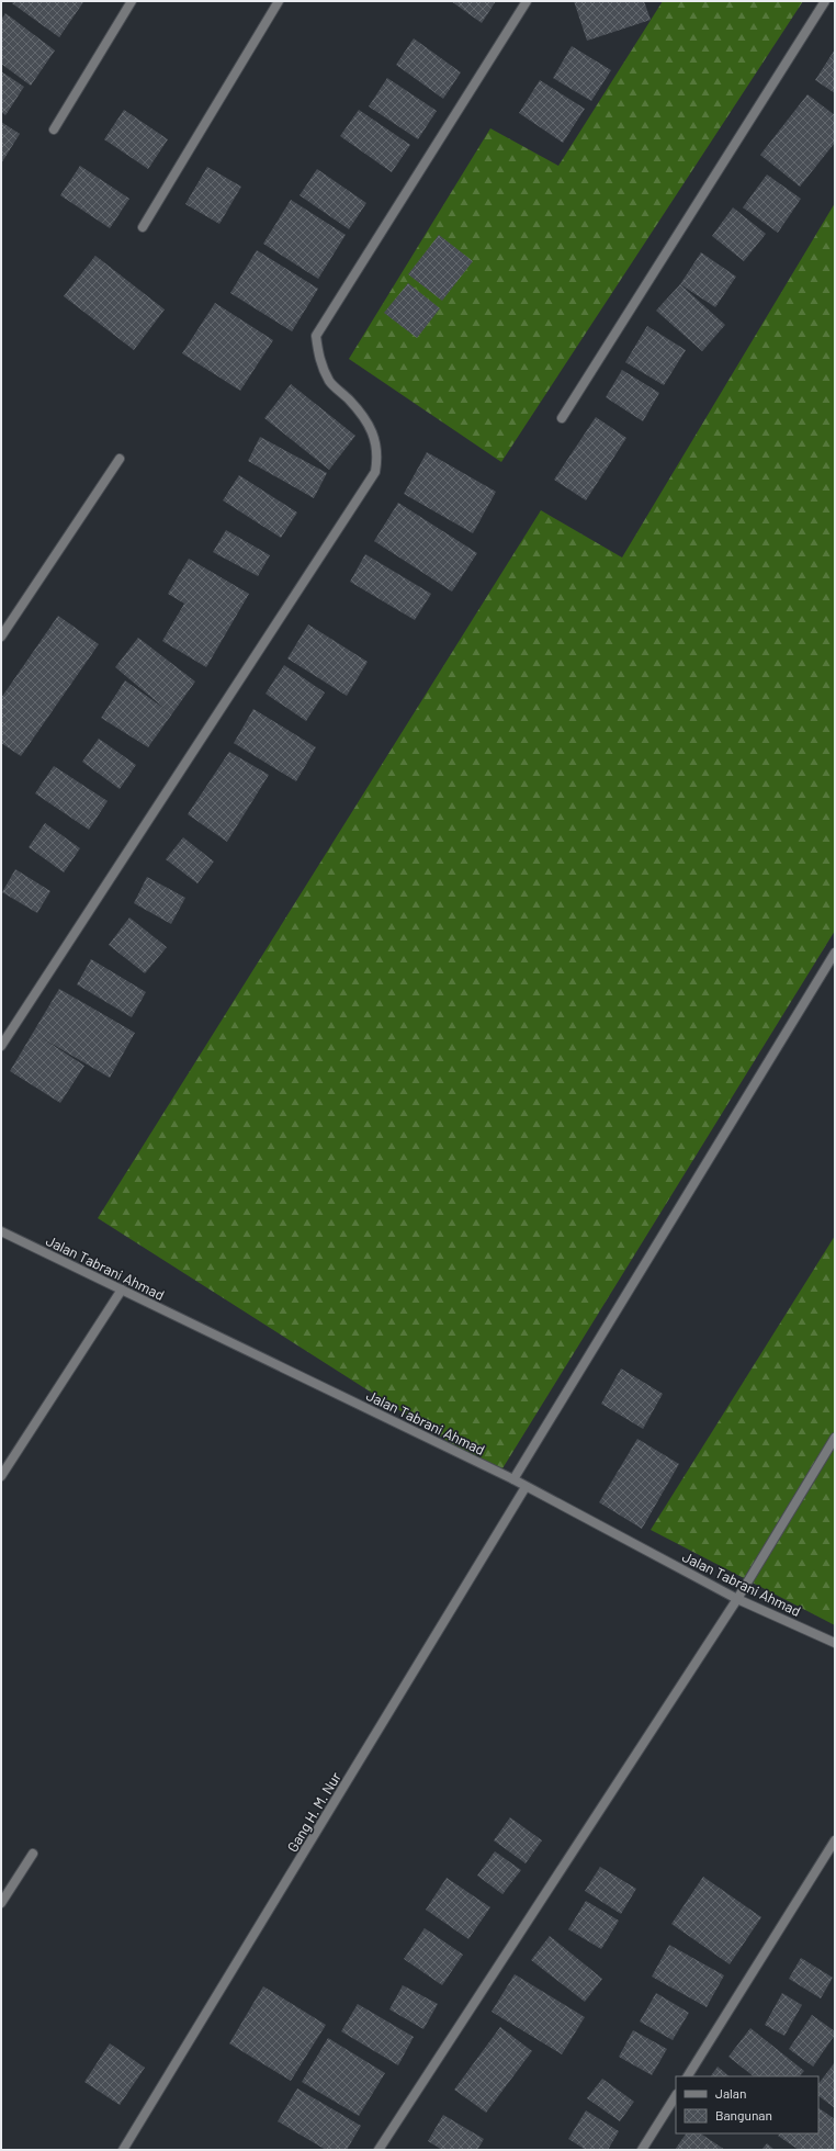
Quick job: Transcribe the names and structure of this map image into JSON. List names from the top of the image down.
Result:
{
  "streets": {
    "street": ["Jalan Tabrani Ahmad", "Gang H. M. Nur"]
  },
  "crossings": [
    ["Jalan Tabrani Ahmad", "Gang H. M. Nur"]
  ],
  "legend": ["Jalan", "Bangunan"]
}
